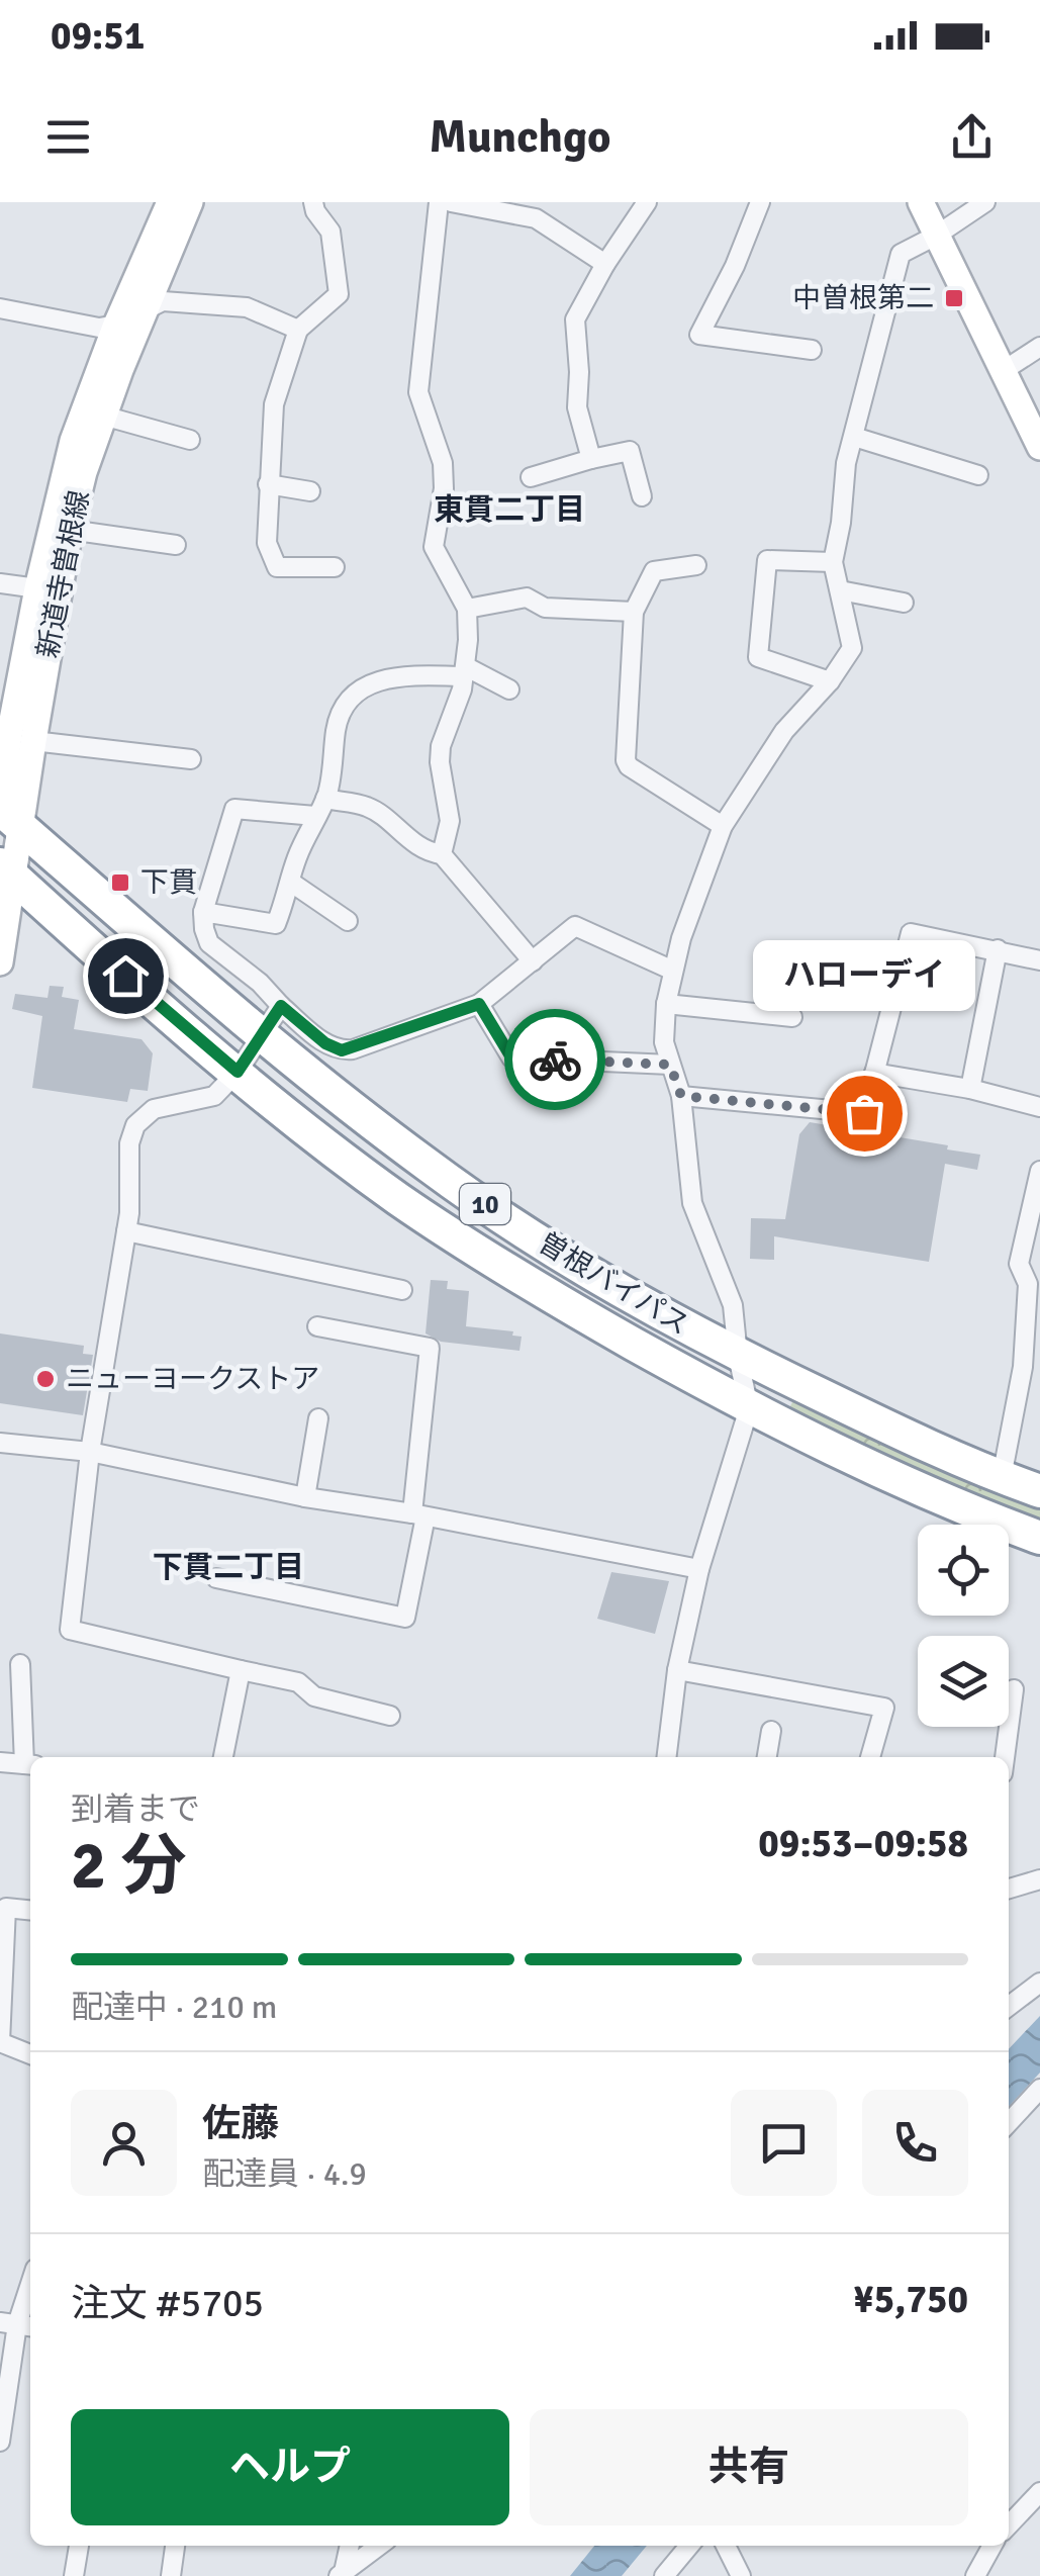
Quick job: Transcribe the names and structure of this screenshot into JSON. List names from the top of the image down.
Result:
{
  "streets": {
    "highway": ["10", "曽根バイパス"],
    "main road": ["新道寺曽根線"]
  },
  "crossings": [
    ["新道寺曽根線", "曽根バイパス"]
  ],
  "districts": ["東貫二丁目", "下貫二丁目"],
  "places": {
    "transit": ["中曽根第二", "下貫"],
    "other": ["ハローデイ", "ニューヨークストア"]
  },
  "page": {
    "status": "09:51",
    "header": "Munchgo",
    "bubble": "ハローデイ",
    "heading": ["2 分", "到着まで", "09:53–09:58"],
    "panel": [
      "佐藤",
      "配達員 · 4.9",
      "注文 #5705",
      "¥5,750"
    ],
    "bar": "配達中 · 210 m",
    "buttons": ["ヘルプ", "共有"]
  }
}
